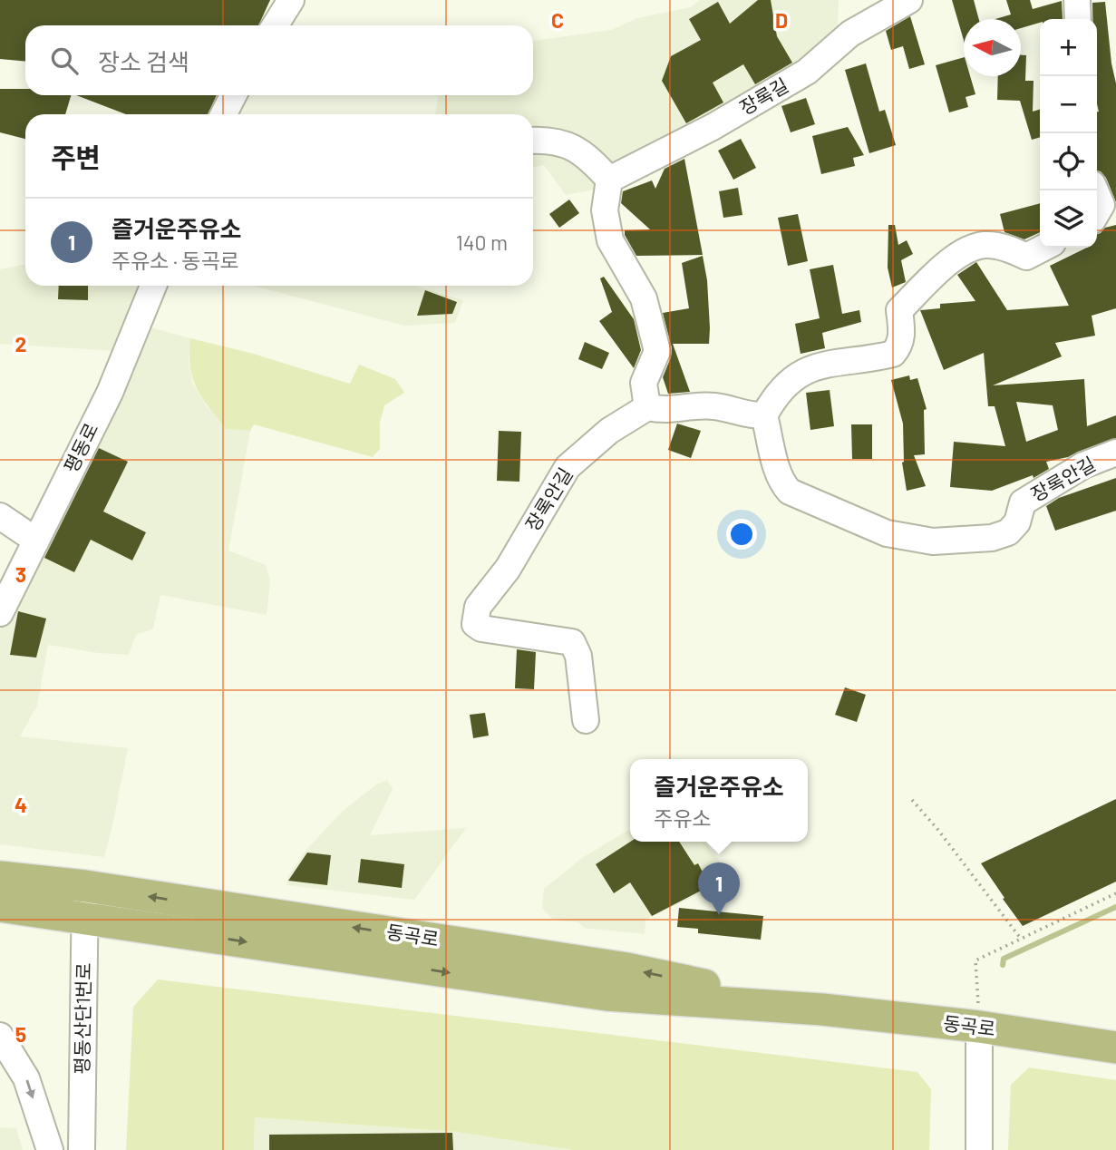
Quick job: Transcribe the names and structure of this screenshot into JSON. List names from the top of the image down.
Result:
{
  "streets": {
    "main road": ["동곡로"],
    "street": [
      "장록길",
      "평동로",
      "장록안길",
      "평동산단1번로"
    ]
  },
  "crossings": [
    ["동곡로", "평동산단1번로"]
  ],
  "north": "left",
  "page": {
    "map_buttons": ["+", "−"],
    "search": "장소 검색",
    "heading": "주변",
    "list": [
      {
        "mark": "1",
        "name": "즐거운주유소",
        "note": "주유소 · 동곡로",
        "value": "140 m"
      }
    ],
    "popup": ["즐거운주유소", "주유소"],
    "pins": "1"
  },
  "grid": {
    "columns": ["C", "D"],
    "rows": [
      "2",
      "3",
      "4",
      "5"
    ]
  }
}
